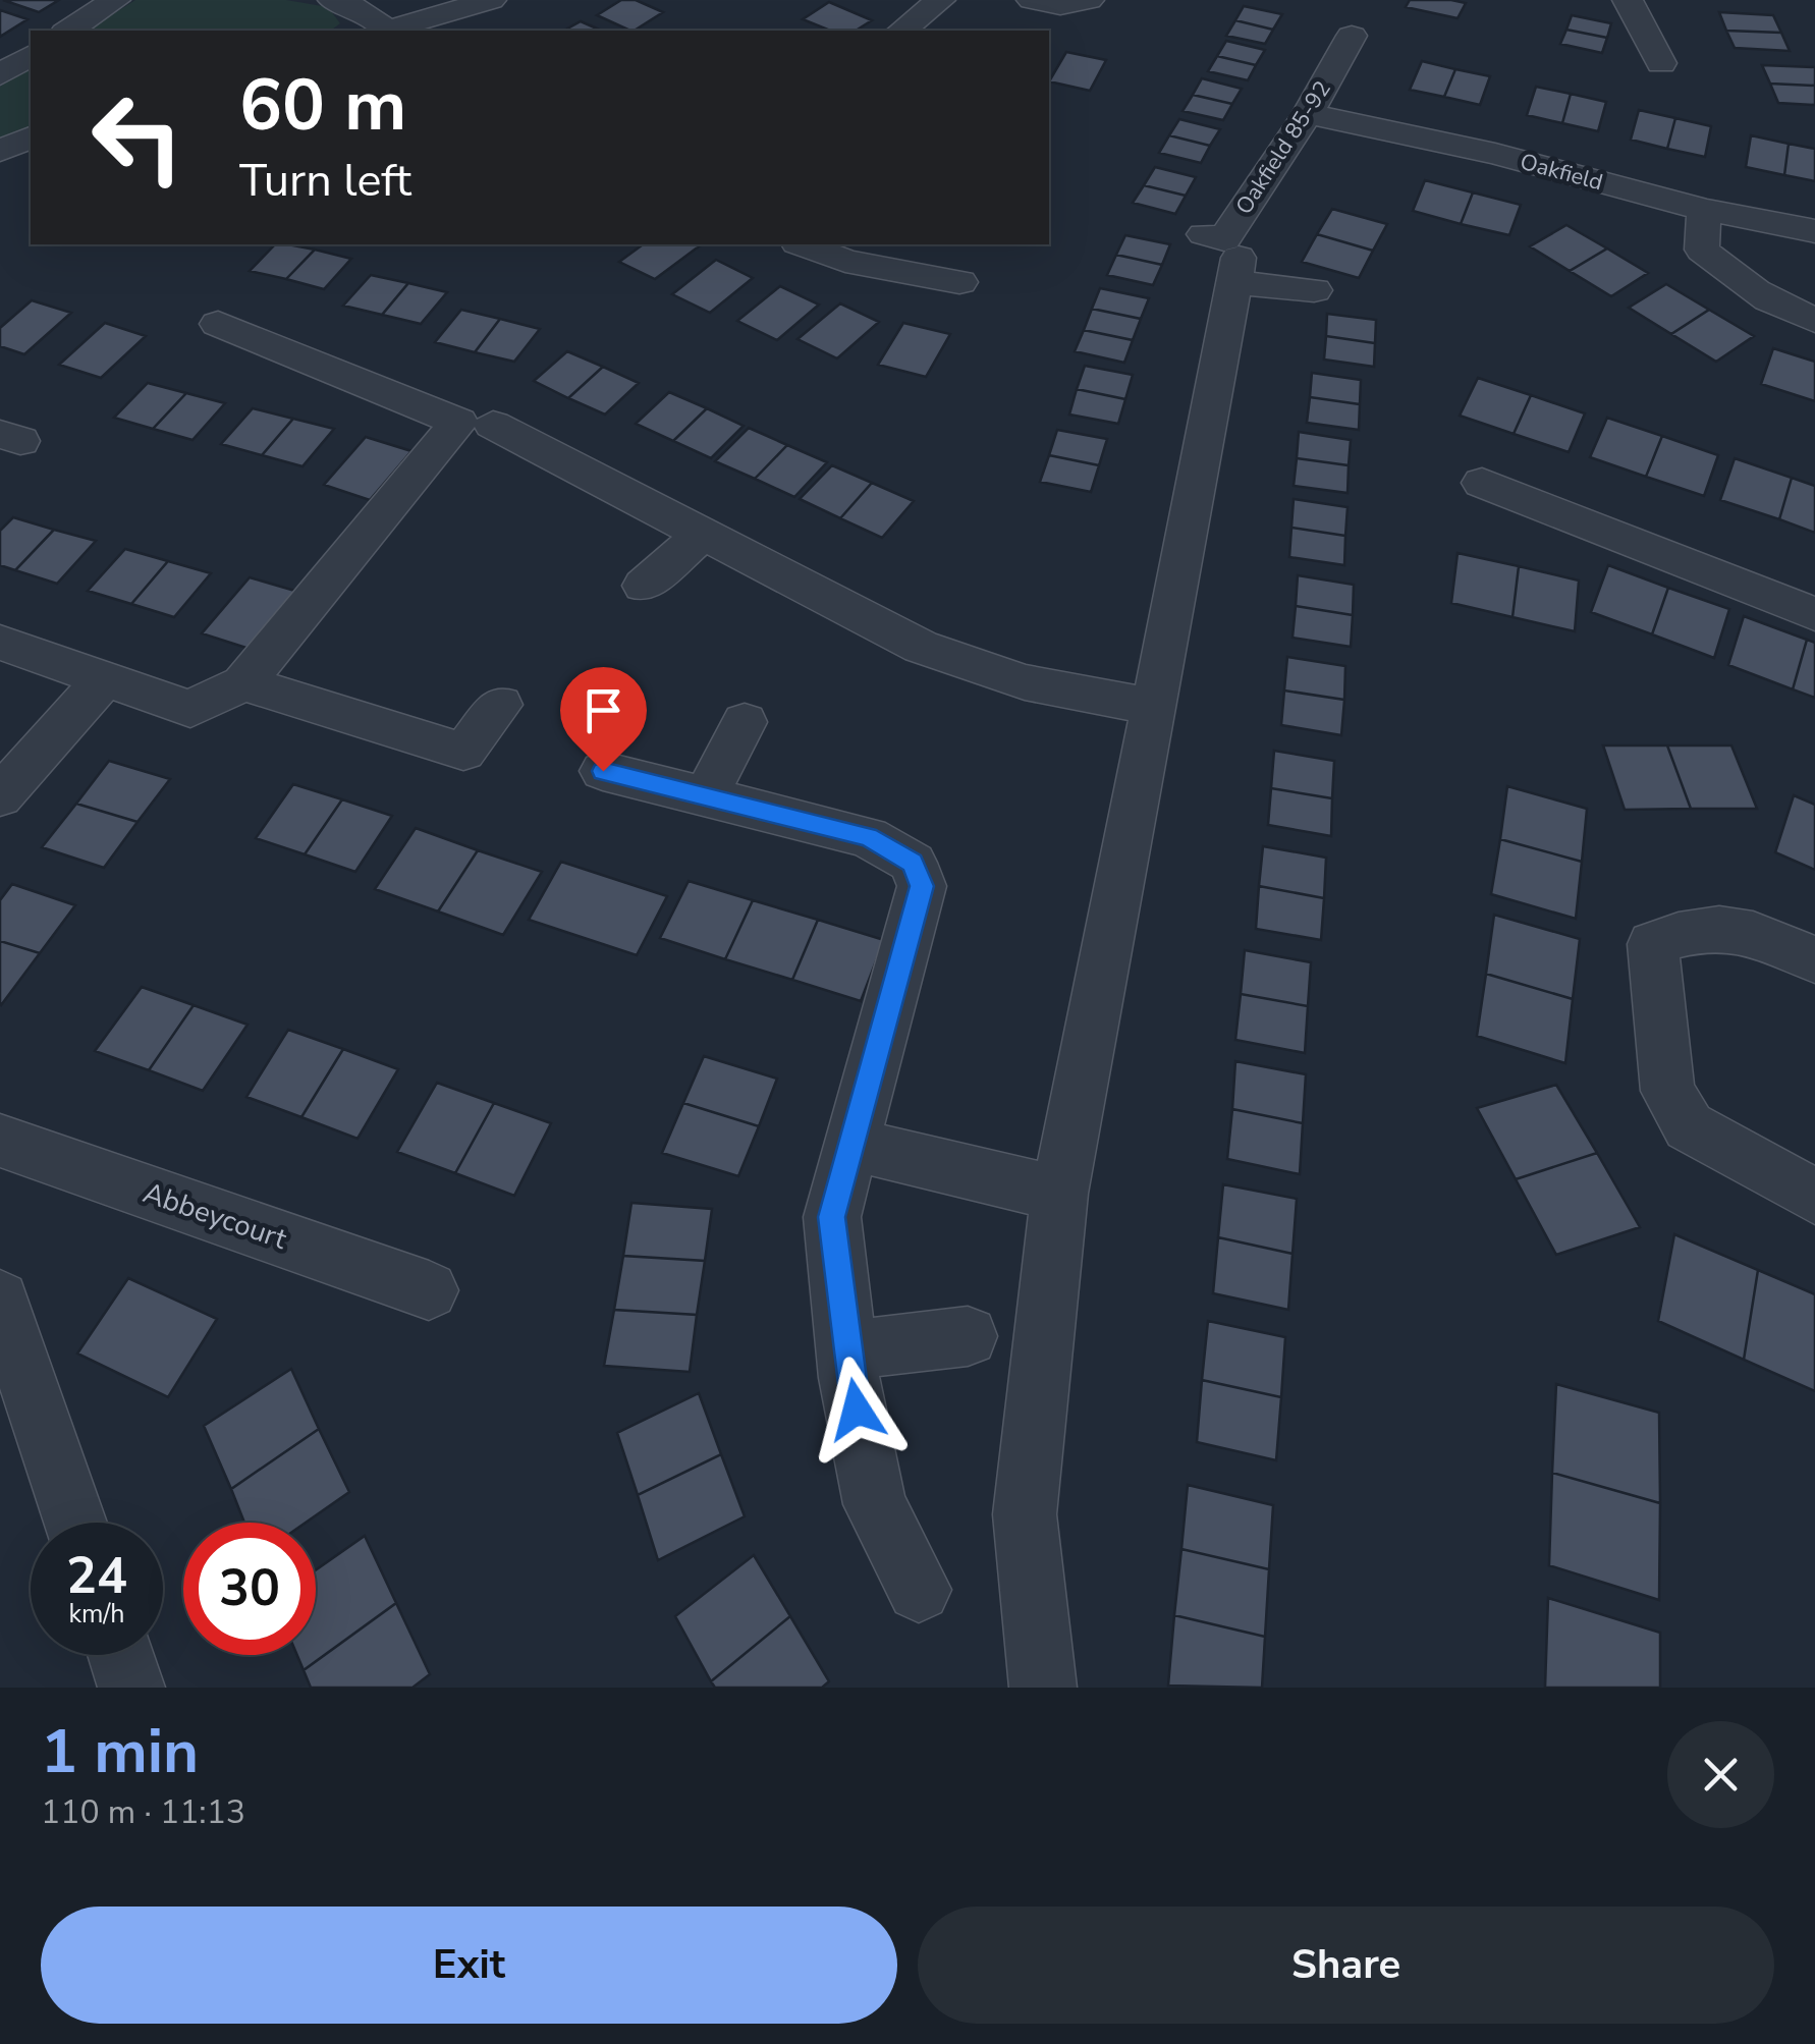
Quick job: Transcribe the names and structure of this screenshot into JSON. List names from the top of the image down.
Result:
{
  "streets": {
    "street": ["Oakfield 85-92", "Oakfield", "Abbeycourt"]
  },
  "crossings": [
    ["Oakfield 85-92", "Oakfield"]
  ],
  "page": {
    "turn": ["60 m", "Turn left"],
    "speed": "24 km/h",
    "limit": "30",
    "heading": ["1 min", "110 m · 11:13"],
    "buttons": ["Exit", "Share"]
  }
}
